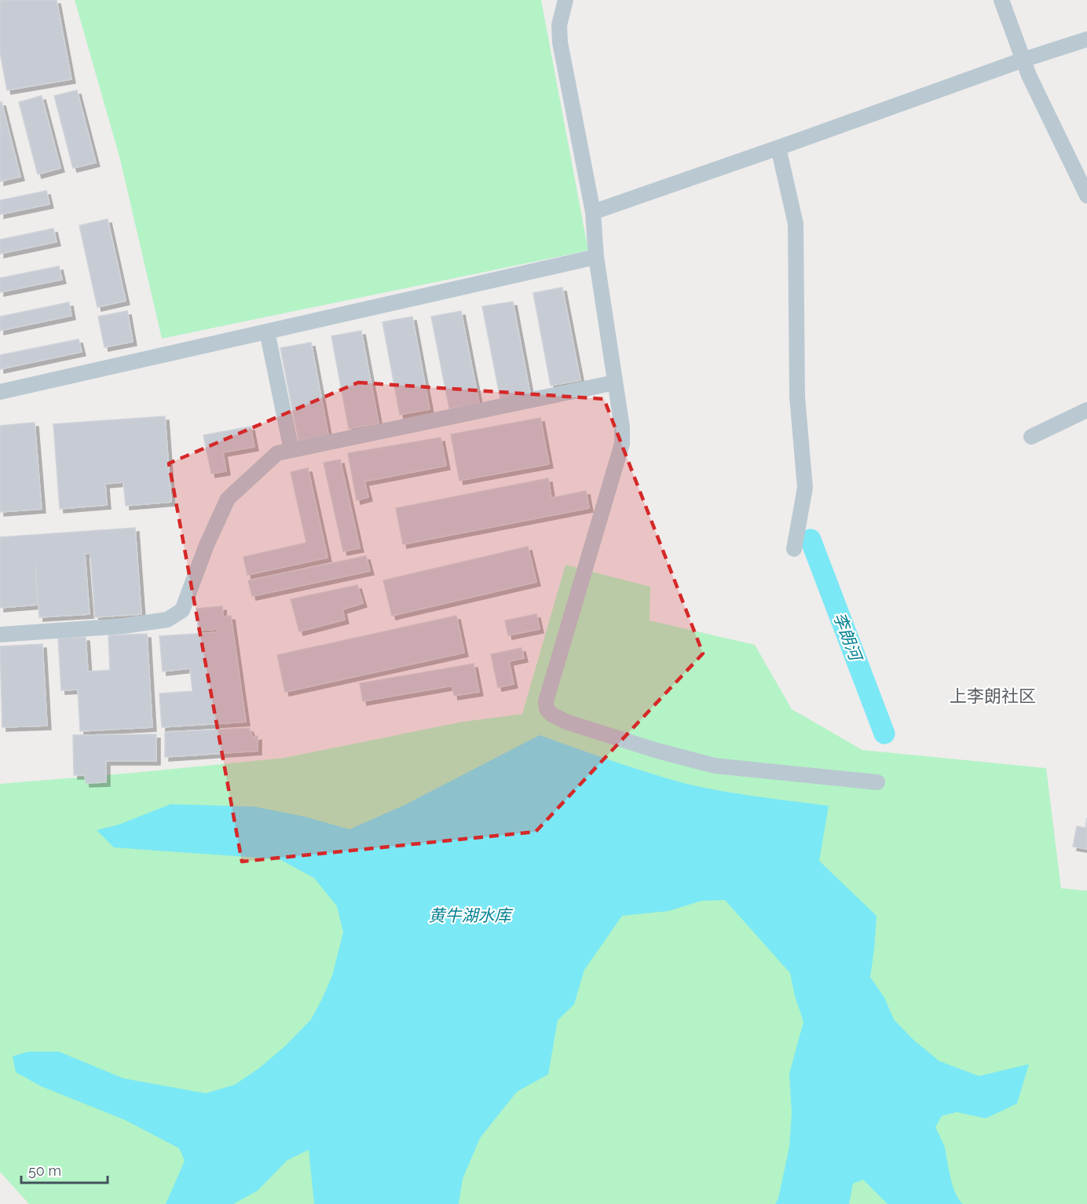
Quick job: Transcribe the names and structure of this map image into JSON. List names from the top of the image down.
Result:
{
  "districts": ["上李朗社区"],
  "water": ["李朗河", "黄牛湖水库"],
  "scale_bar": "50 m"
}
